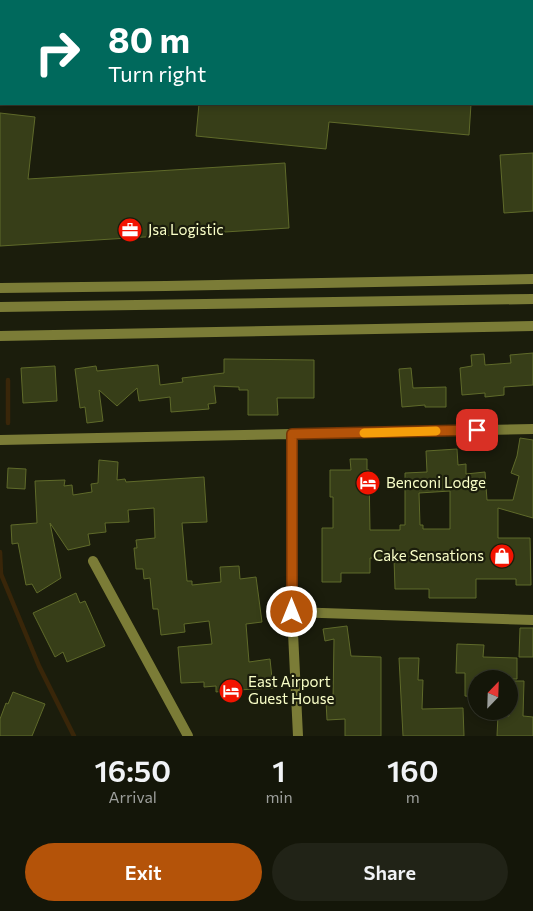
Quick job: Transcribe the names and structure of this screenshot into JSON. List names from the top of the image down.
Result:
{
  "places": {
    "office": ["Jsa Logistic"],
    "hotel": ["Benconi Lodge", "East Airport Guest House"],
    "shop": ["Cake Sensations"]
  },
  "north": "top right",
  "page": {
    "turn": ["80 m", "Turn right"],
    "eta": [
      "16:50",
      "Arrival",
      "1",
      "min",
      "160",
      "m"
    ],
    "buttons": ["Exit", "Share"]
  }
}
